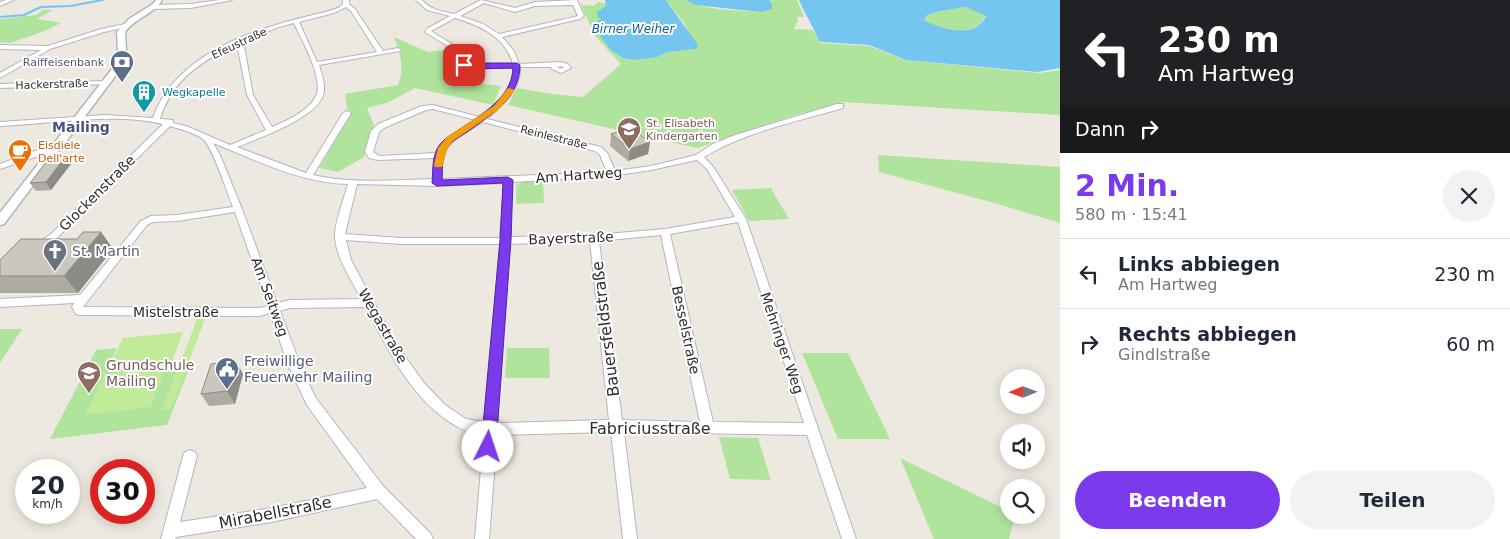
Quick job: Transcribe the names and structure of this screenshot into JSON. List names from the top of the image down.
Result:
{
  "streets": {
    "street": [
      "Efeustraße",
      "Hackerstraße",
      "Reinlestraße",
      "Am Hartweg",
      "Glockenstraße",
      "Bayerstraße",
      "Am Seitweg",
      "Mistelstraße",
      "Wegastraße",
      "Bauersfeldstraße",
      "Besselstraße",
      "Mehringer Weg",
      "Fabriciusstraße",
      "Mirabellstraße"
    ]
  },
  "crossings": [
    ["Efeustraße", "Am Hartweg"],
    ["Reinlestraße", "Am Hartweg"],
    ["Am Hartweg", "Glockenstraße"],
    ["Am Hartweg", "Am Seitweg"],
    ["Am Hartweg", "Wegastraße"],
    ["Am Hartweg", "Mehringer Weg"],
    ["Bayerstraße", "Wegastraße"],
    ["Bayerstraße", "Bauersfeldstraße"],
    ["Bayerstraße", "Besselstraße"],
    ["Bayerstraße", "Mehringer Weg"],
    ["Am Seitweg", "Mistelstraße"],
    ["Am Seitweg", "Mirabellstraße"],
    ["Mistelstraße", "Wegastraße"],
    ["Wegastraße", "Fabriciusstraße"],
    ["Bauersfeldstraße", "Fabriciusstraße"],
    ["Besselstraße", "Fabriciusstraße"],
    ["Mehringer Weg", "Fabriciusstraße"]
  ],
  "districts": ["Mailing"],
  "water": ["Birner Weiher"],
  "places": {
    "bank": ["Raiffeisenbank"],
    "building": ["Wegkapelle"],
    "school or university": ["St. Elisabeth Kindergarten", "Grundschule Mailing"],
    "cafe": ["Eisdiele Dell'arte"],
    "church": ["St. Martin"],
    "public building": ["Freiwillige Feuerwehr Mailing"]
  },
  "north": "left",
  "page": {
    "turn": ["230 m", "Am Hartweg"],
    "then": "Dann",
    "heading": ["2 Min.", "580 m · 15:41"],
    "list": [
      {
        "name": "Links abbiegen",
        "note": "Am Hartweg",
        "value": "230 m"
      },
      {
        "name": "Rechts abbiegen",
        "note": "Gindlstraße",
        "value": "60 m"
      }
    ],
    "speed": "20 km/h",
    "limit": "30",
    "buttons": ["Beenden", "Teilen"]
  }
}
